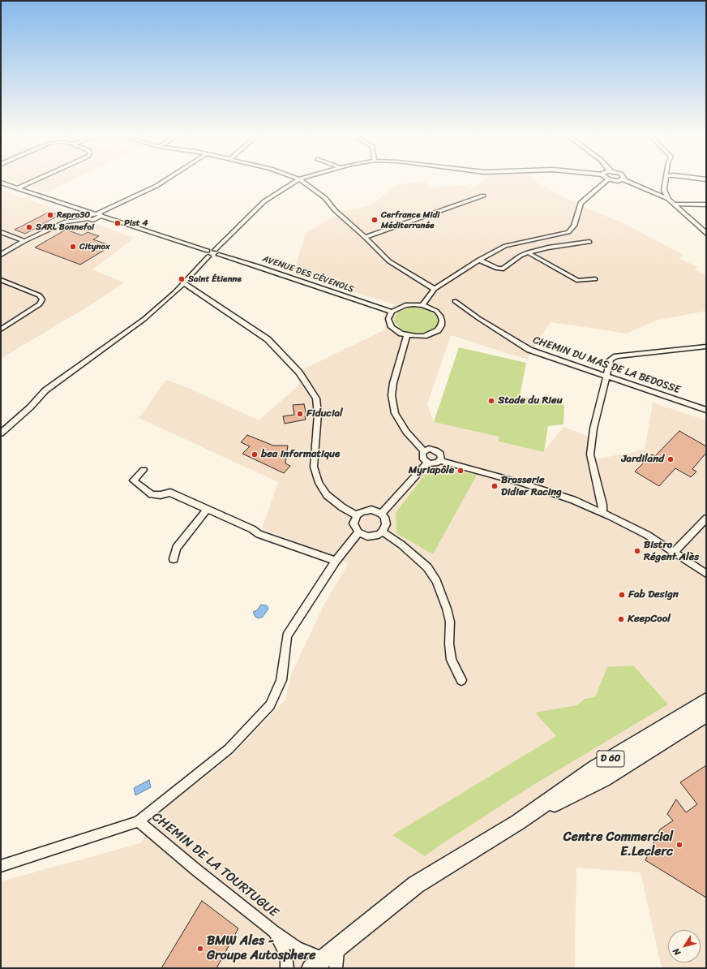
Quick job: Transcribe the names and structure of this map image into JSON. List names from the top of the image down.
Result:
{
  "streets": {
    "main road": ["D 60"],
    "street": ["AVENUE DES CÉVENOLS", "CHEMIN DU MAS DE LA BEDOSSE", "CHEMIN DE LA TOURTUGUE"]
  },
  "crossings": [
    ["D 60", "CHEMIN DE LA TOURTUGUE"]
  ],
  "places": [
    "Repro30",
    "Cerfrance Midi Méditerranée",
    "Pist 4",
    "SARL Bonnefoi",
    "Citynox",
    "Saint Étienne",
    "Stade du Rieu",
    "Fiducial",
    "bea informatique",
    "Jardiland",
    "Myriapôle",
    "Brasserie Didier Racing",
    "Bistro Régent Alès",
    "Fab Design",
    "KeepCool",
    "Centre Commercial E.Leclerc",
    "BMW Ales - Groupe Autosphere"
  ],
  "north": "bottom left"
}
